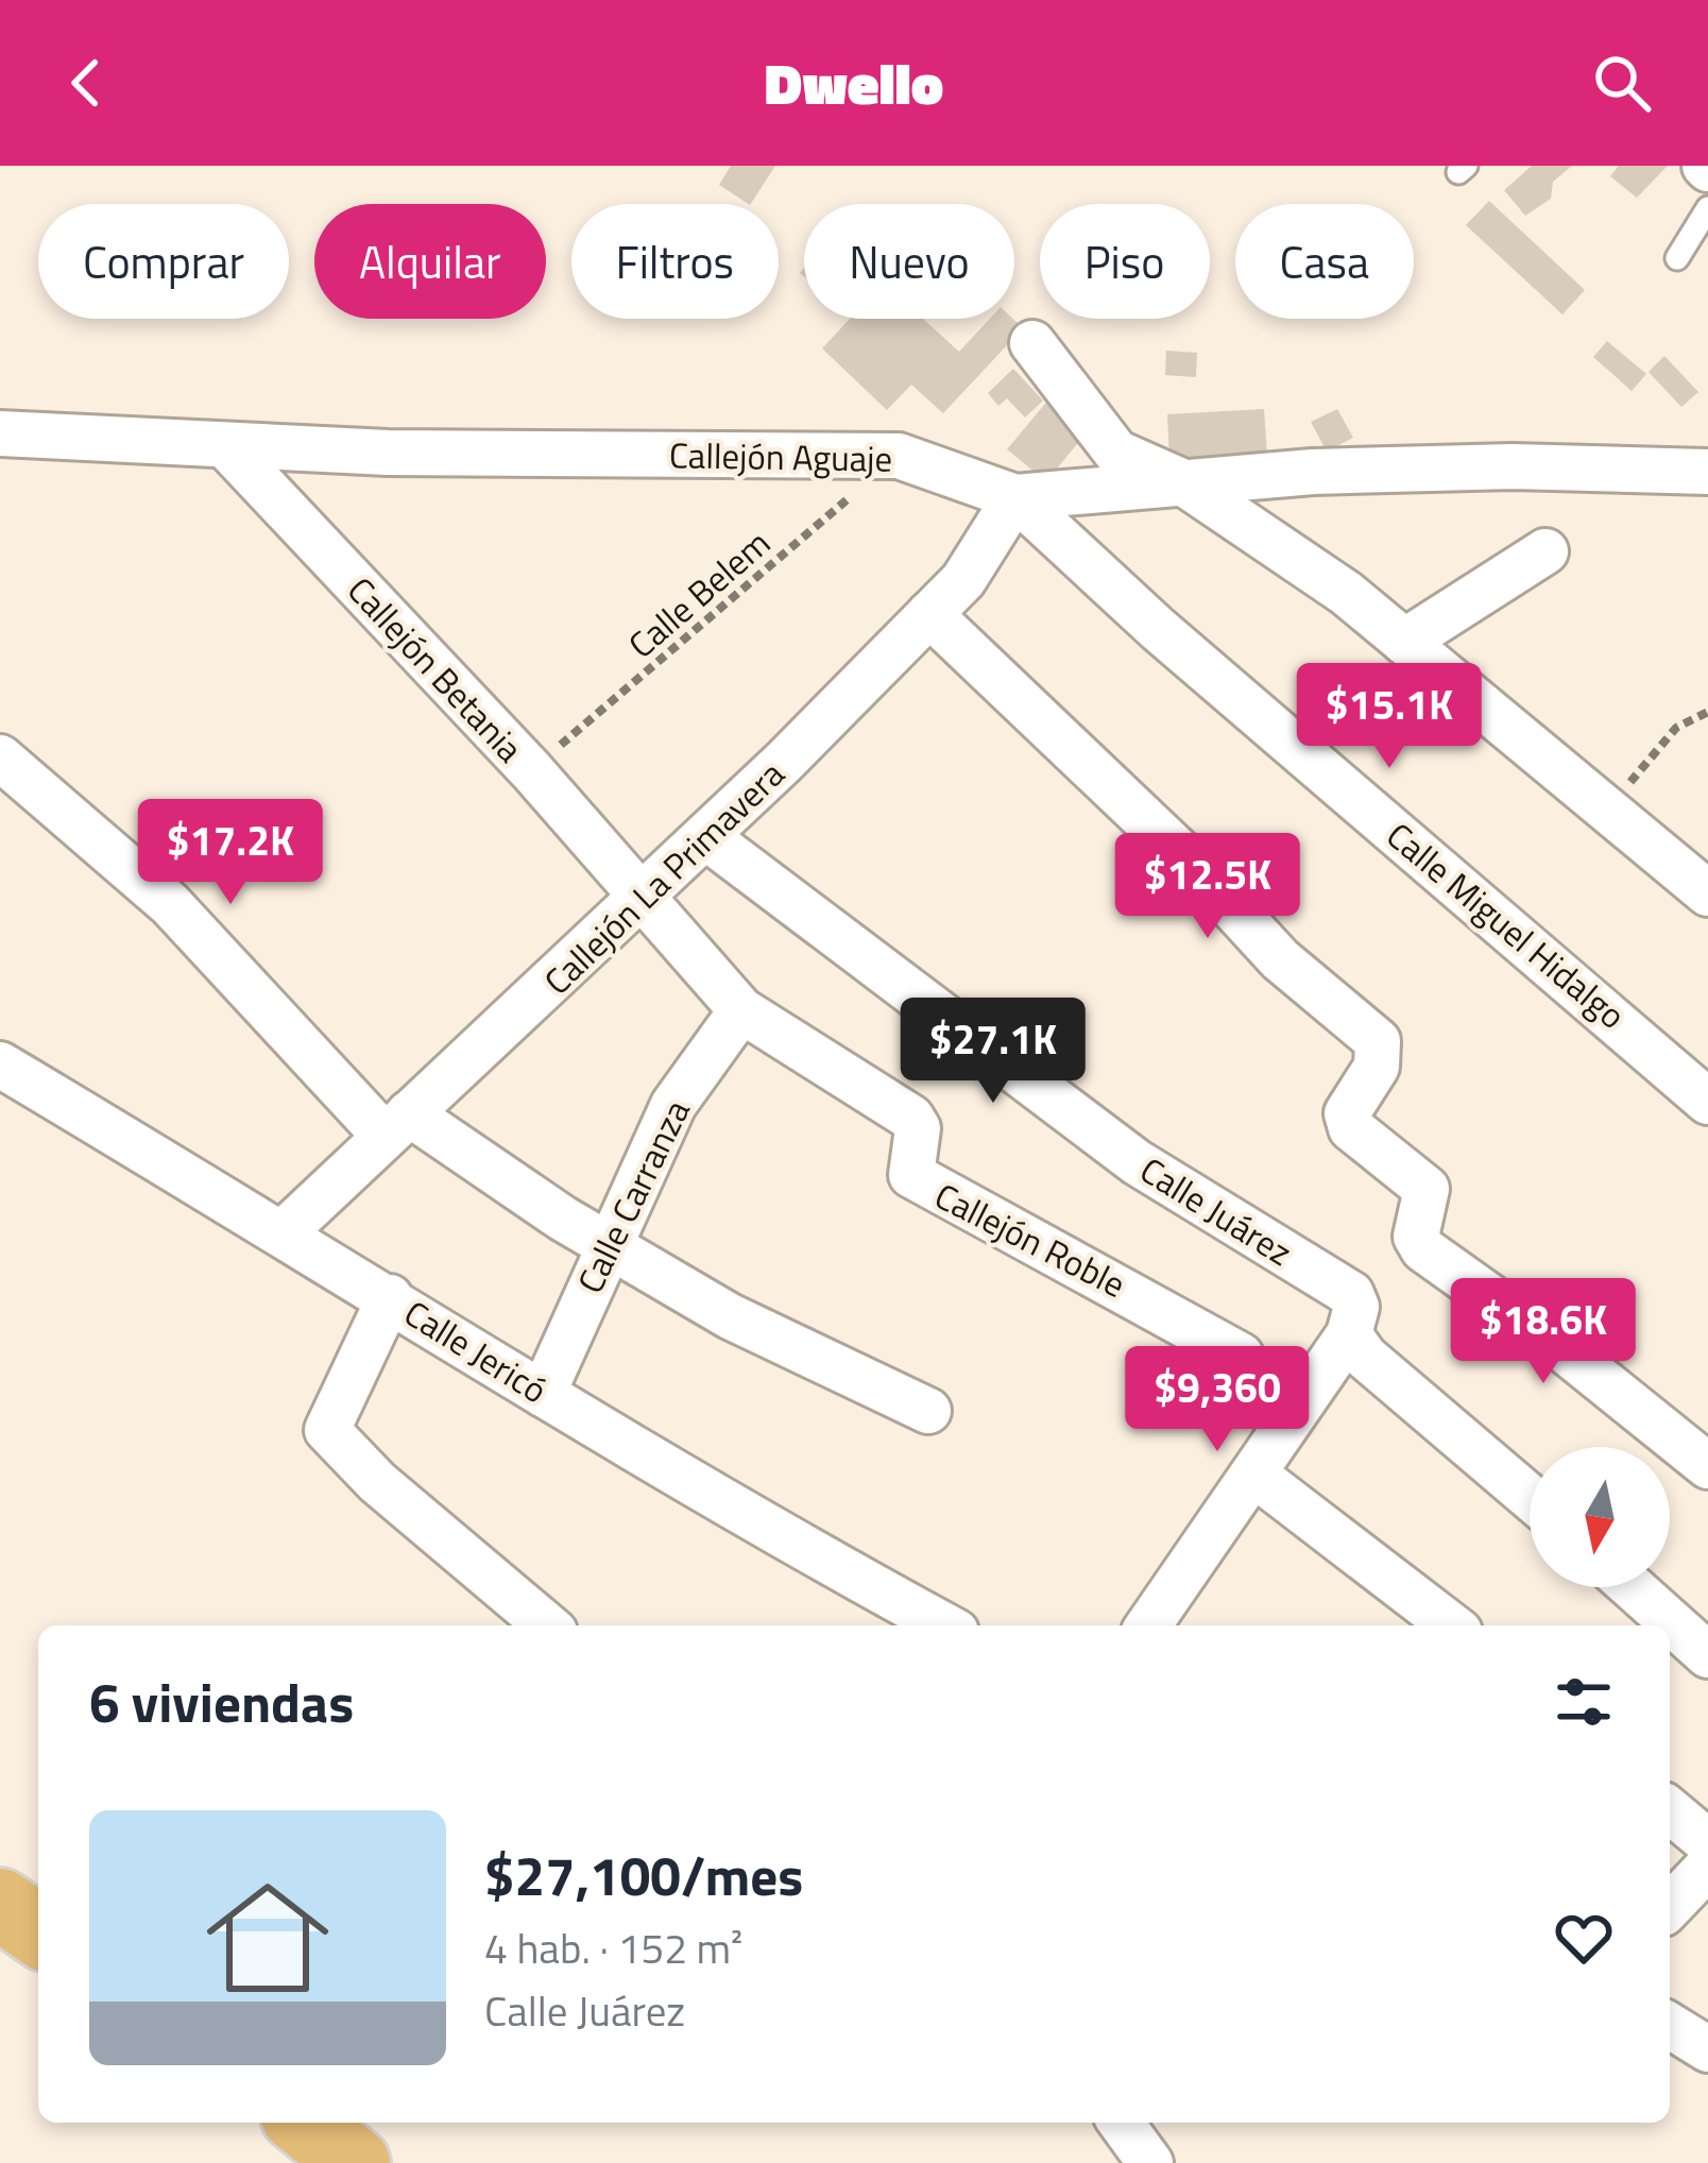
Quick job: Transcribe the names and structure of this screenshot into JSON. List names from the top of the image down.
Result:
{
  "streets": {
    "street": [
      "Callejón Aguaje",
      "Callejón Betania",
      "Callejón La Primavera",
      "Calle Miguel Hidalgo",
      "Calle Carranza",
      "Calle Juárez",
      "Callejón Roble",
      "Calle Jericó"
    ],
    "path": ["Calle Belem"]
  },
  "crossings": [
    ["Callejón Aguaje", "Calle Belem"],
    ["Callejón Aguaje", "Callejón Betania"],
    ["Callejón Aguaje", "Callejón La Primavera"],
    ["Callejón Aguaje", "Calle Miguel Hidalgo"],
    ["Calle Belem", "Callejón Betania"],
    ["Callejón Betania", "Callejón La Primavera"],
    ["Callejón Betania", "Callejón Roble"],
    ["Callejón La Primavera", "Calle Miguel Hidalgo"],
    ["Callejón La Primavera", "Calle Juárez"],
    ["Callejón La Primavera", "Callejón Roble"],
    ["Callejón La Primavera", "Calle Jericó"],
    ["Calle Carranza", "Callejón Roble"],
    ["Calle Carranza", "Calle Jericó"]
  ],
  "north": "bottom",
  "page": {
    "header": "Dwello",
    "chip": [
      "Comprar",
      "Alquilar",
      "Filtros",
      "Nuevo",
      "Piso",
      "Casa"
    ],
    "price": [
      "$15.1K",
      "$17.2K",
      "$12.5K",
      "$27.1K",
      "$18.6K",
      "$9,360"
    ],
    "heading": "6 viviendas",
    "list": [
      {
        "name": "$27,100/mes",
        "note": "4 hab. · 152 m² · Calle Juárez"
      }
    ]
  }
}
